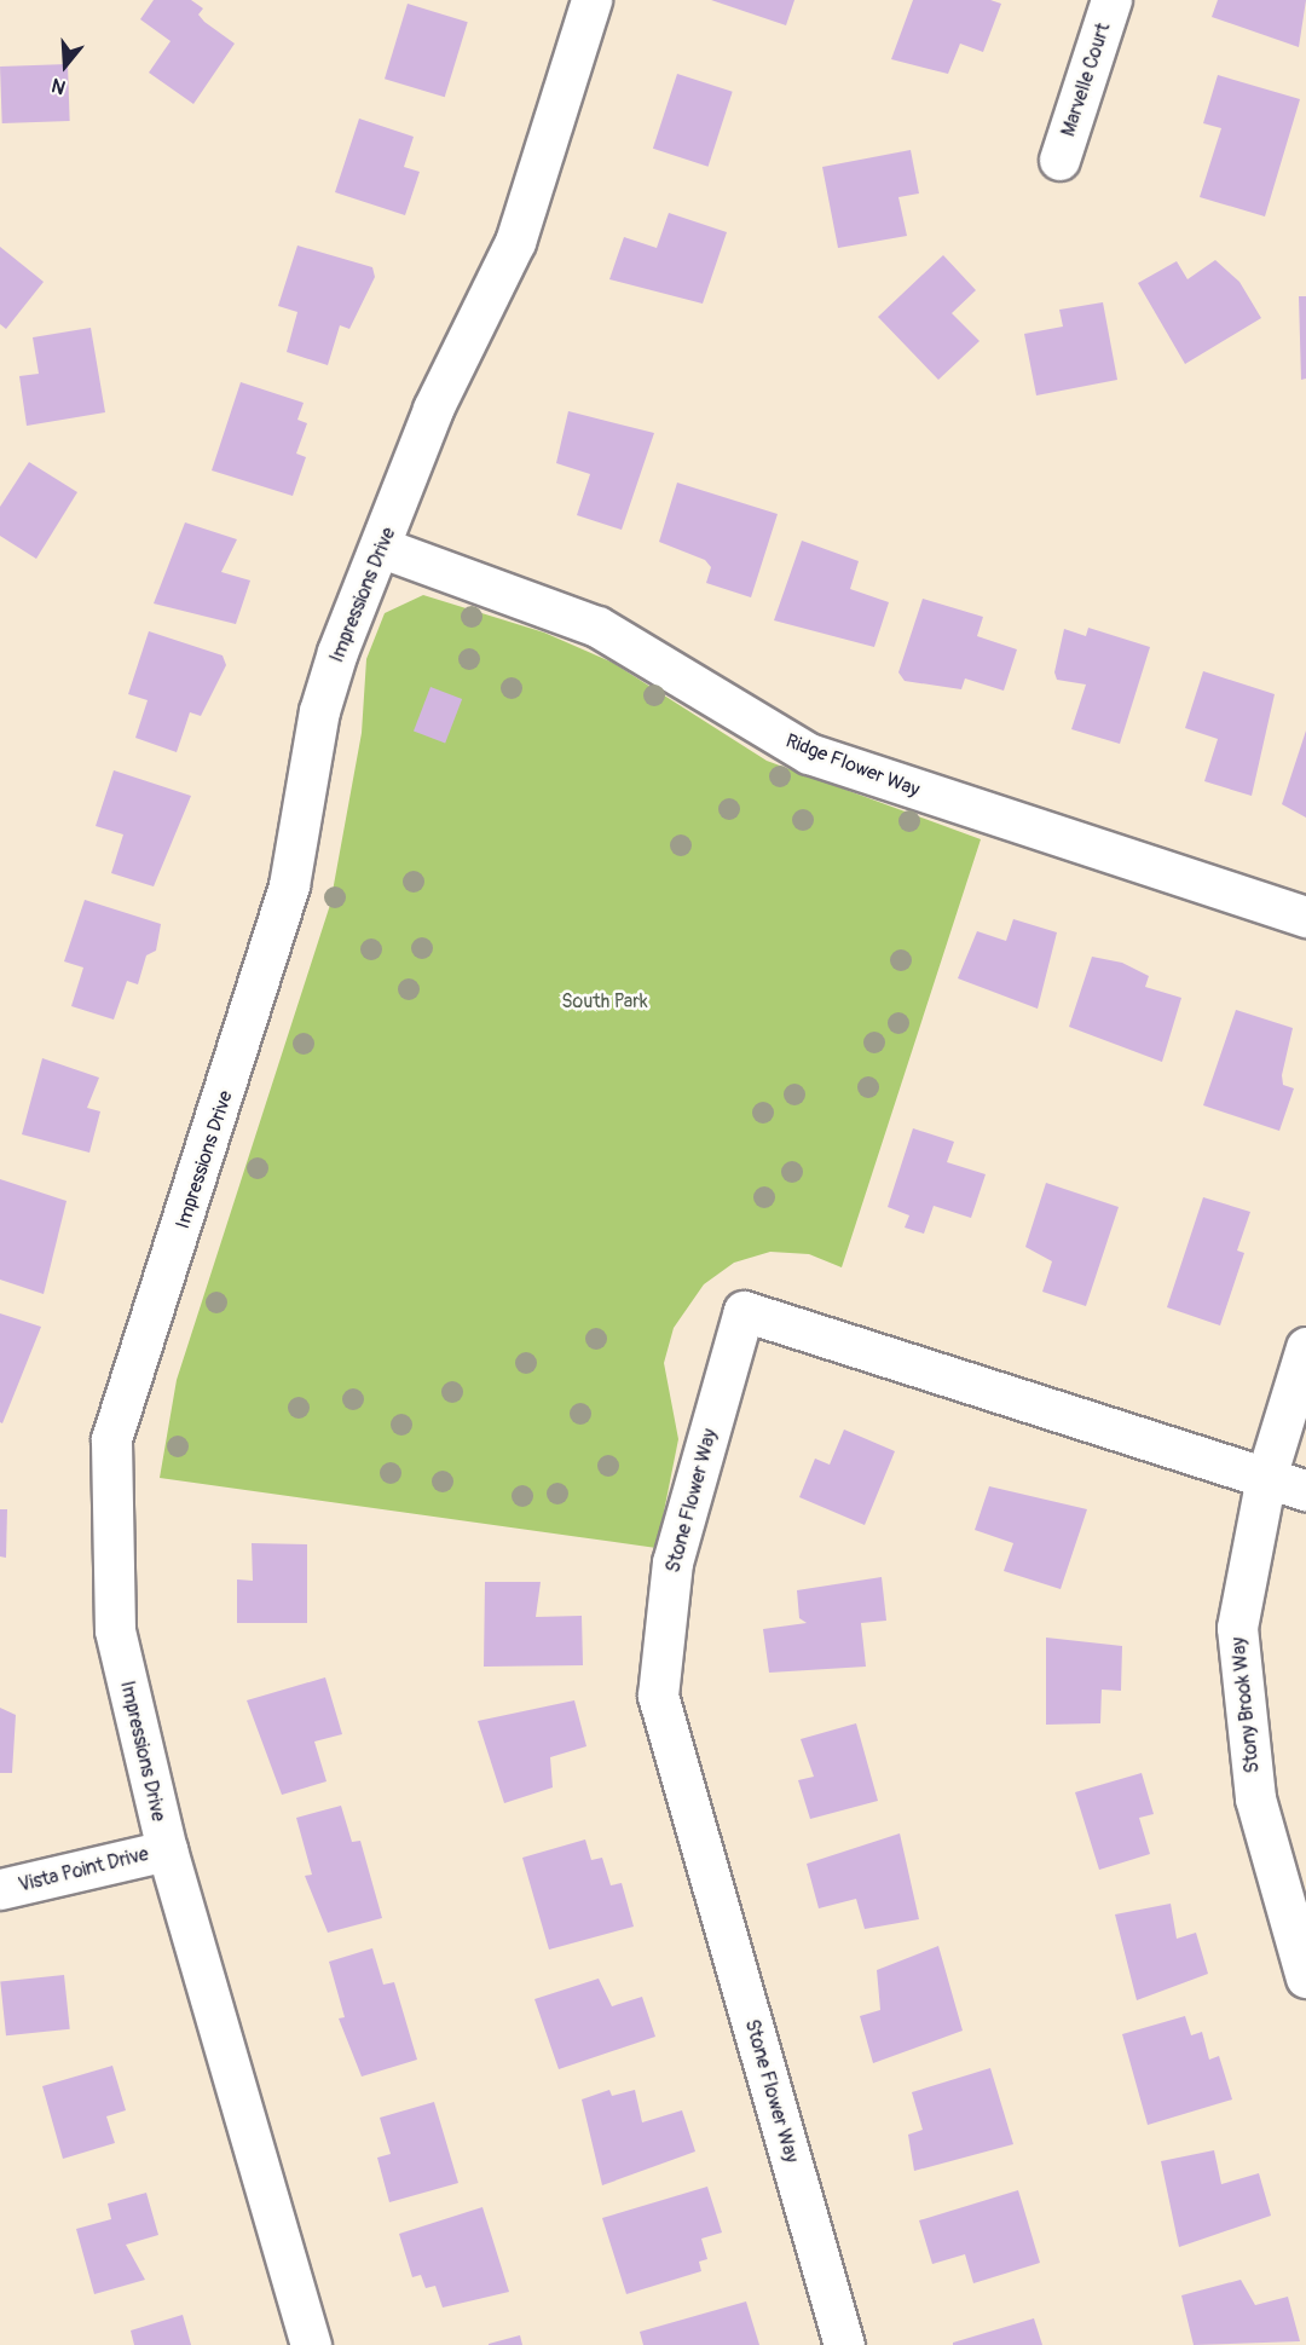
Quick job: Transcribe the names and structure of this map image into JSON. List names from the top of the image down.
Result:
{
  "streets": {
    "street": [
      "Marvelle Court",
      "Impressions Drive",
      "Ridge Flower Way",
      "Stone Flower Way",
      "Stony Brook Way",
      "Vista Point Drive"
    ]
  },
  "crossings": [
    ["Impressions Drive", "Ridge Flower Way"],
    ["Impressions Drive", "Vista Point Drive"],
    ["Stone Flower Way", "Stony Brook Way"]
  ],
  "parks": ["South Park"],
  "north": "bottom"
}
